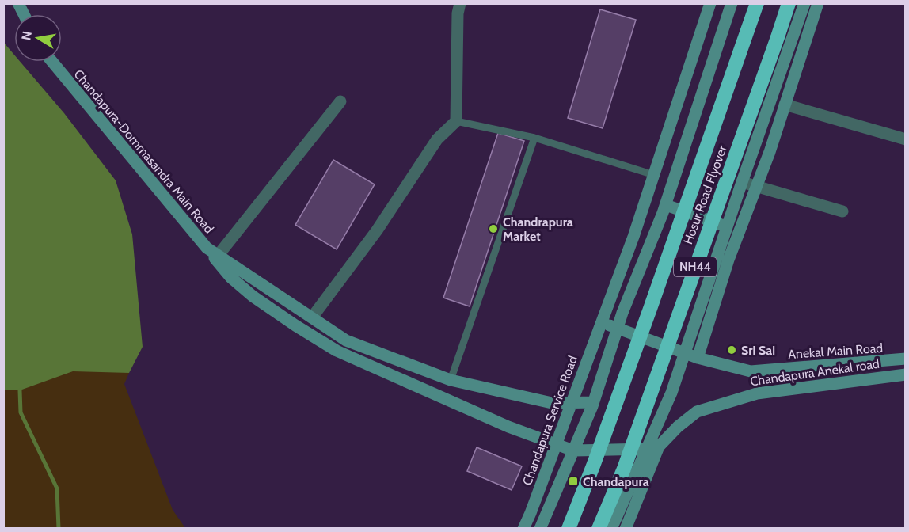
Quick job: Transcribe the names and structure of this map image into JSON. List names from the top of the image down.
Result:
{
  "streets": {
    "highway": ["Hosur Road Flyover", "NH44"],
    "main road": [
      "Chandapura-Dommasandra Main Road",
      "Anekal Main Road",
      "Chandapura Anekal road",
      "Chandapura Service Road"
    ]
  },
  "crossings": [
    ["Chandapura-Dommasandra Main Road", "Chandapura Service Road"],
    ["Anekal Main Road", "Chandapura Service Road"]
  ],
  "places": {
    "other": ["Chandrapura Market", "Sri Sai"],
    "transit": ["Chandapura"]
  },
  "north": "left"
}
